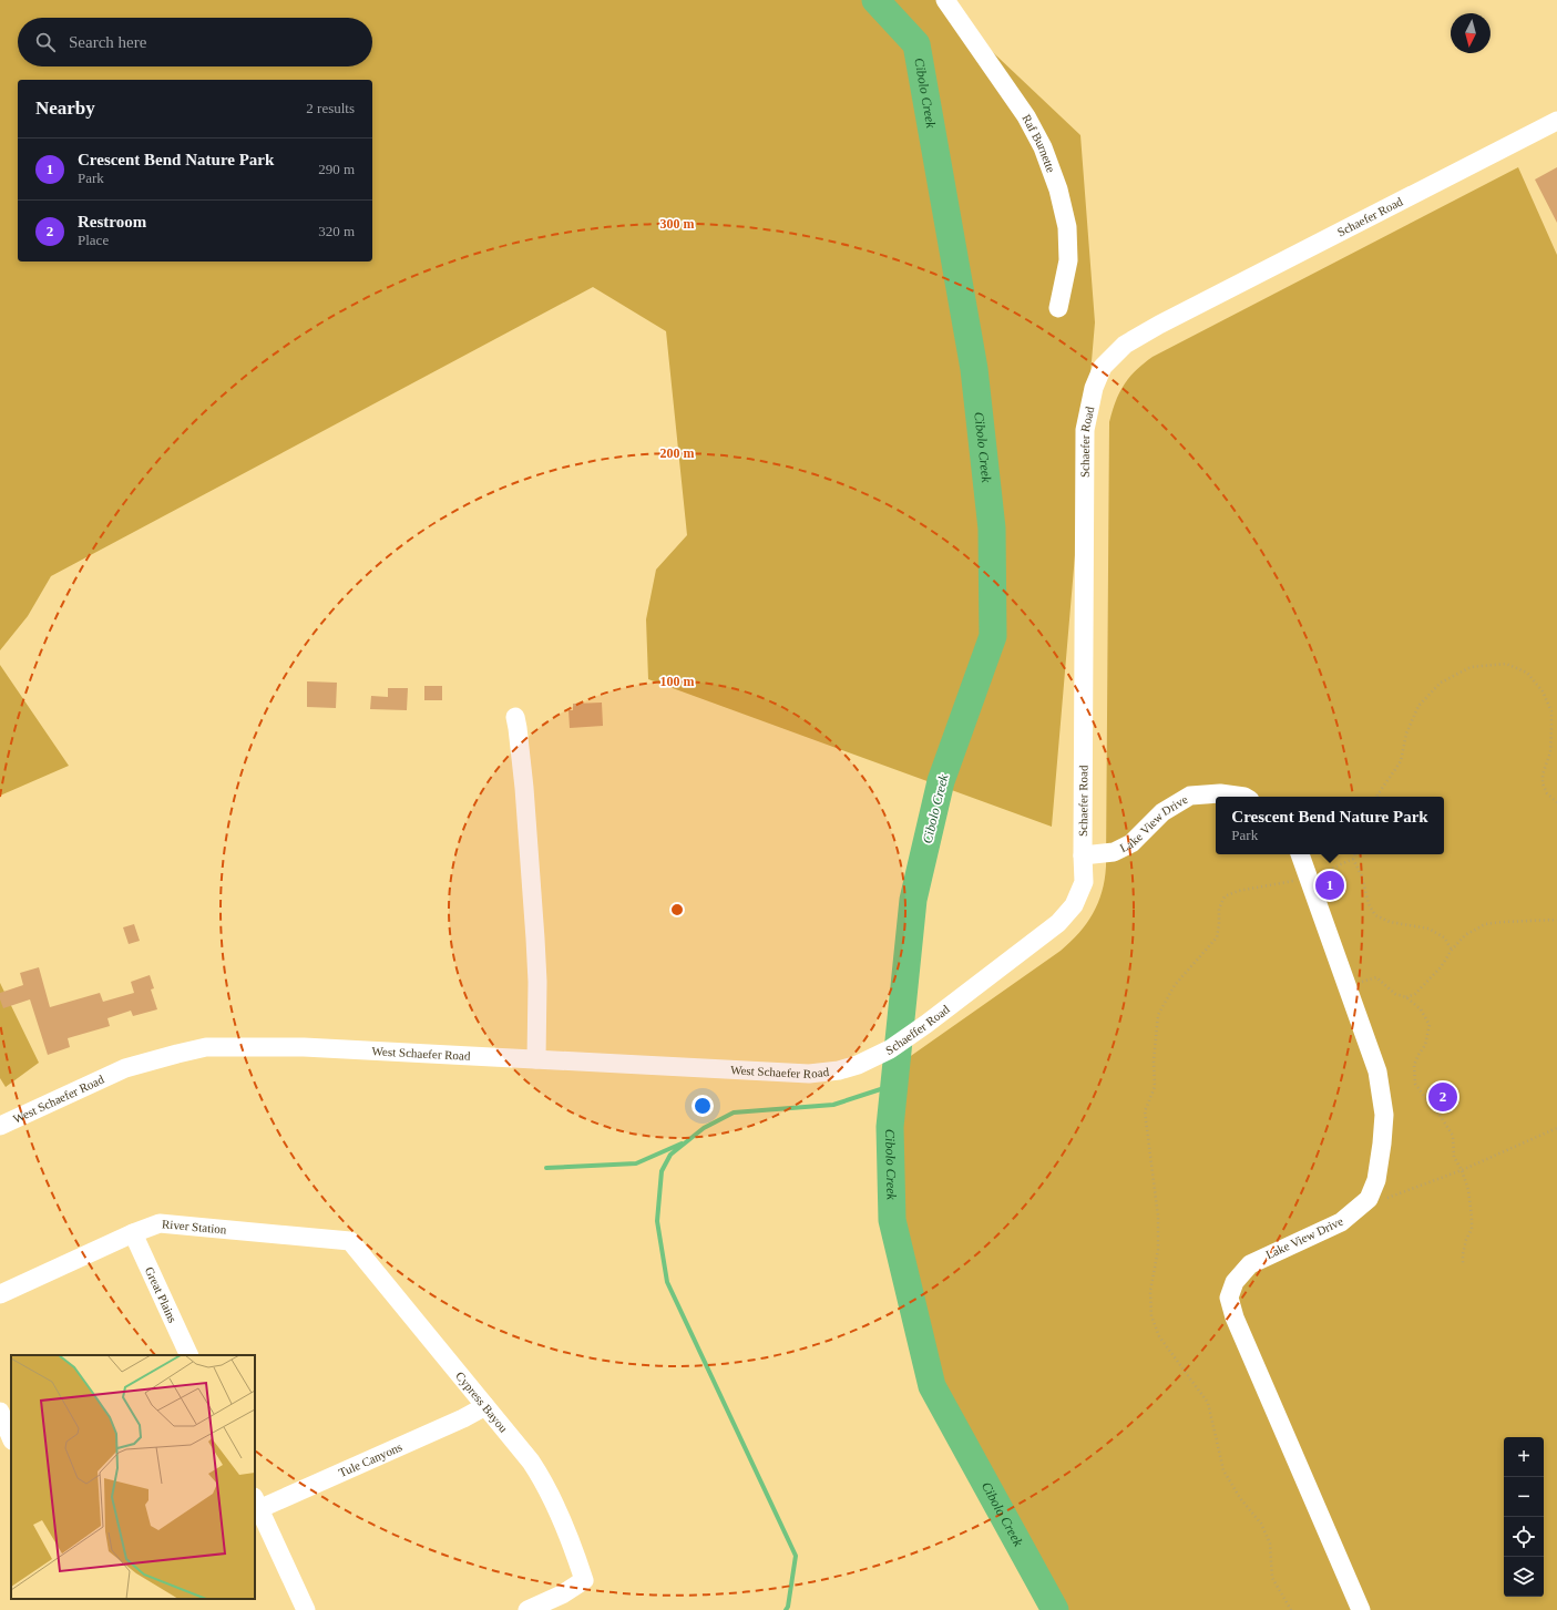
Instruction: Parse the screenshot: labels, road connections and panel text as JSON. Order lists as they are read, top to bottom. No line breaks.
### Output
{"streets":{"street":["Raf Burnette","Schaefer Road","Lake View Drive","Schaeffer Road","West Schaefer Road","River Station","Great Plains","Cypress Bayou","Tule Canyons"]},"crossings":[["Schaefer Road","Lake View Drive"],["Schaefer Road","Schaeffer Road"],["Schaeffer Road","West Schaefer Road"],["River Station","Great Plains"],["River Station","Cypress Bayou"],["Cypress Bayou","Tule Canyons"]],"water":["Cibolo Creek"],"north":"bottom","page":{"search":"Search here","heading":["Nearby","2 results"],"list":[{"mark":"1","name":"Crescent Bend Nature Park","note":"Park","value":"290 m"},{"mark":"2","name":"Restroom","note":"Place","value":"320 m"}],"popup":["Crescent Bend Nature Park","Park"],"pins":["1","2"],"map_buttons":["+","−"]},"rings":["300 m","200 m","100 m"]}
